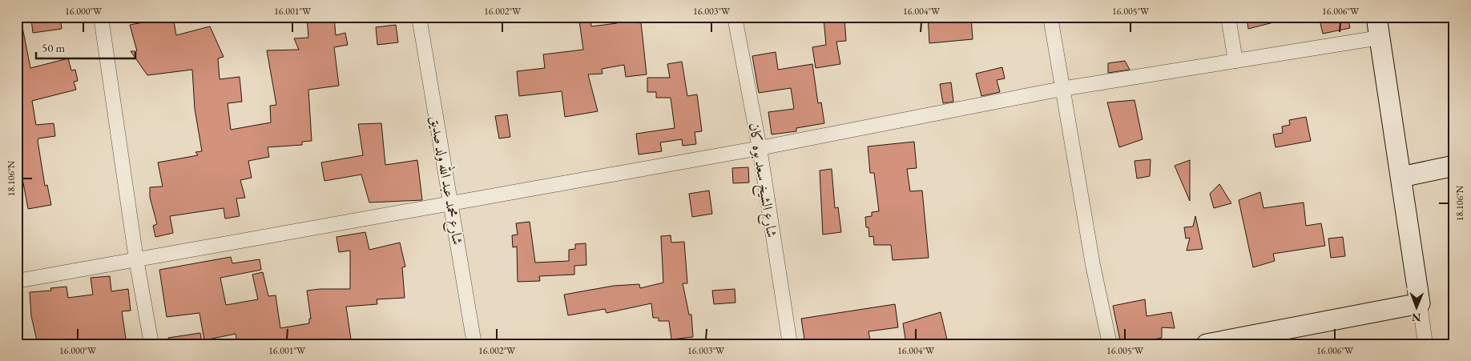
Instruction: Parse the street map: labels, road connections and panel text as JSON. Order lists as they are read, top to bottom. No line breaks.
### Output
{"streets":{"street":["شارع محمد عبد الله ولد صديق","شارع الشيخ سعد بوه كان"]},"scale_bar":"50 m","north":"bottom","coordinates":["16.000°W","16.001°W","16.002°W","16.003°W","16.004°W","16.005°W","16.006°W","18.106°N"]}
